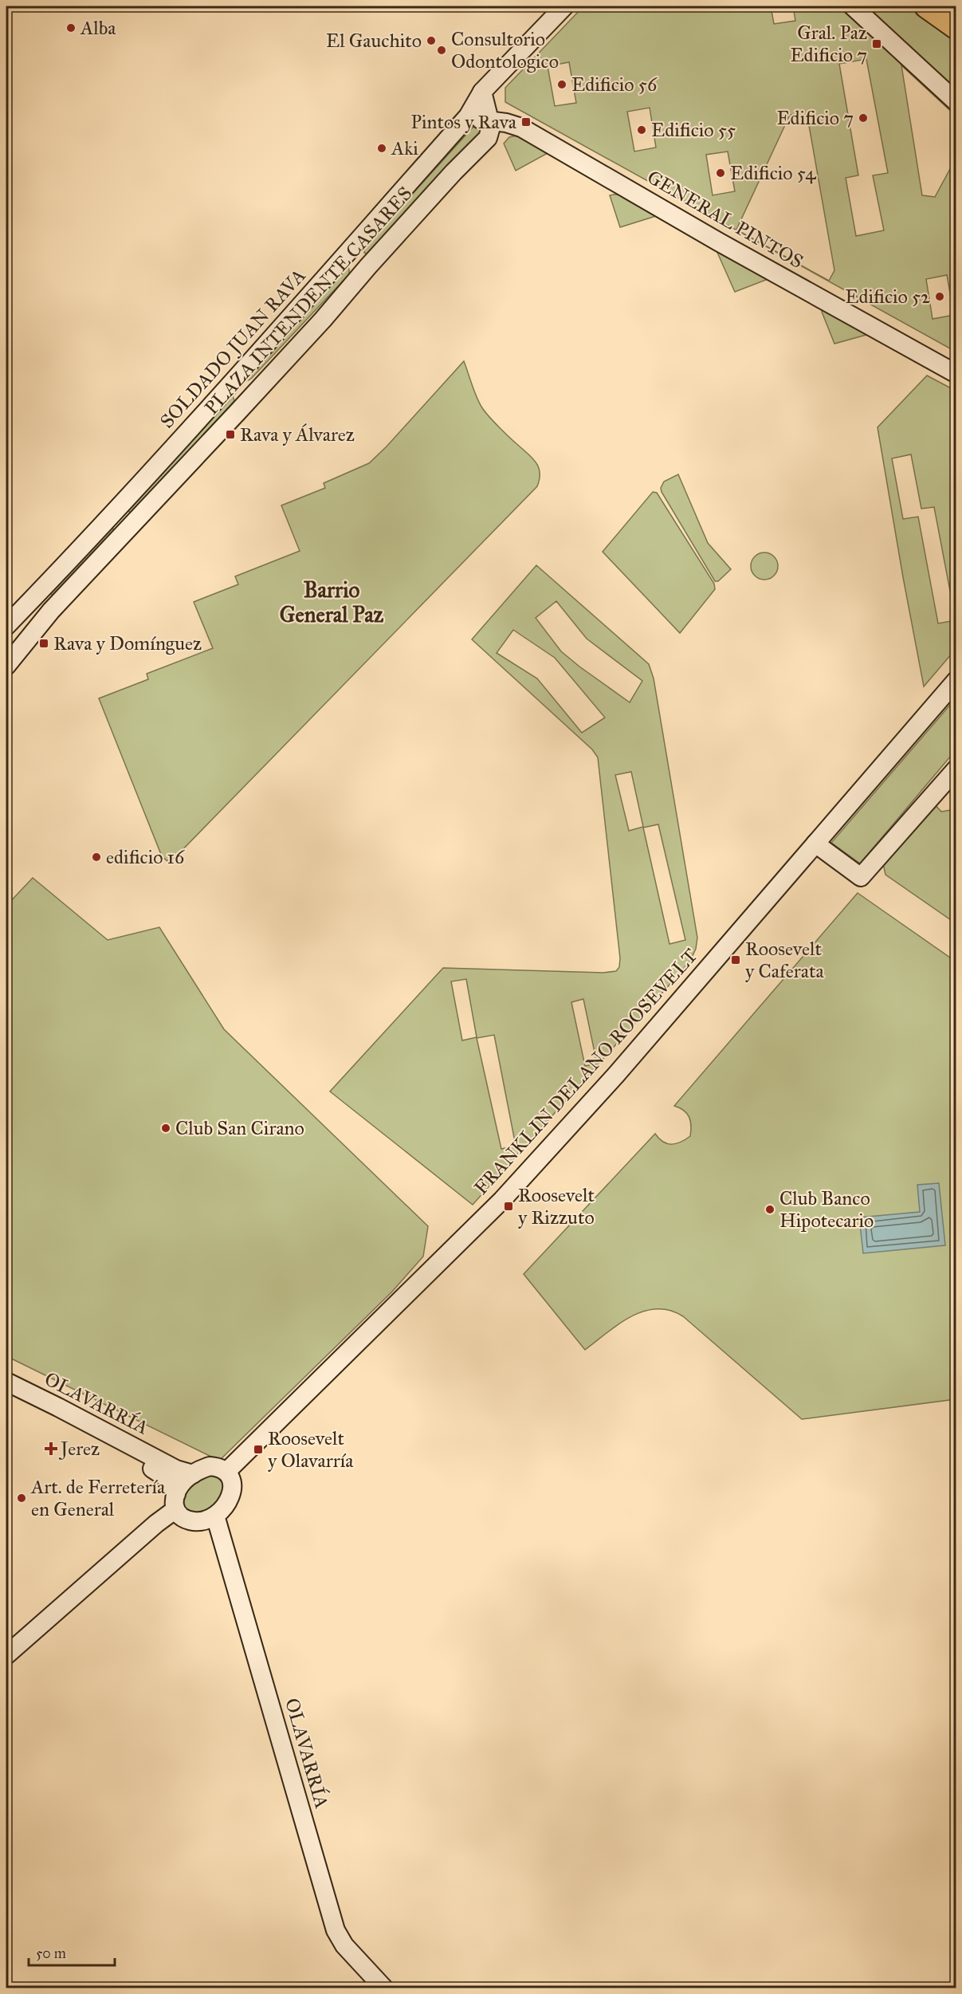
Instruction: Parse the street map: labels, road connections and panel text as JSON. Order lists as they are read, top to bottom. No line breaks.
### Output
{"streets":{"street":["GENERAL PINTOS","PLAZA INTENDENTE CASARES","SOLDADO JUAN RAVA","FRANKLIN DELANO ROOSEVELT","OLAVARRÍA"]},"crossings":[["GENERAL PINTOS","PLAZA INTENDENTE CASARES"],["GENERAL PINTOS","SOLDADO JUAN RAVA"],["FRANKLIN DELANO ROOSEVELT","OLAVARRÍA"]],"districts":["Barrio General Paz"],"places":{"other":["Alba","El Gauchito","Consultorio Odontologico","Edificio 56","Edificio 7","Edificio 55","Aki","Edificio 54","Edificio 52","edificio 16","Club San Cirano","Club Banco Hipotecario","Art. de Ferretería en General"],"transit":["Gral. Paz Edificio 7","Pintos y Rava","Rava y Álvarez","Rava y Domínguez","Roosevelt y Caferata","Roosevelt y Rizzuto","Roosevelt y Olavarría"],"health":["Jerez"]},"scale_bar":"50 m"}
